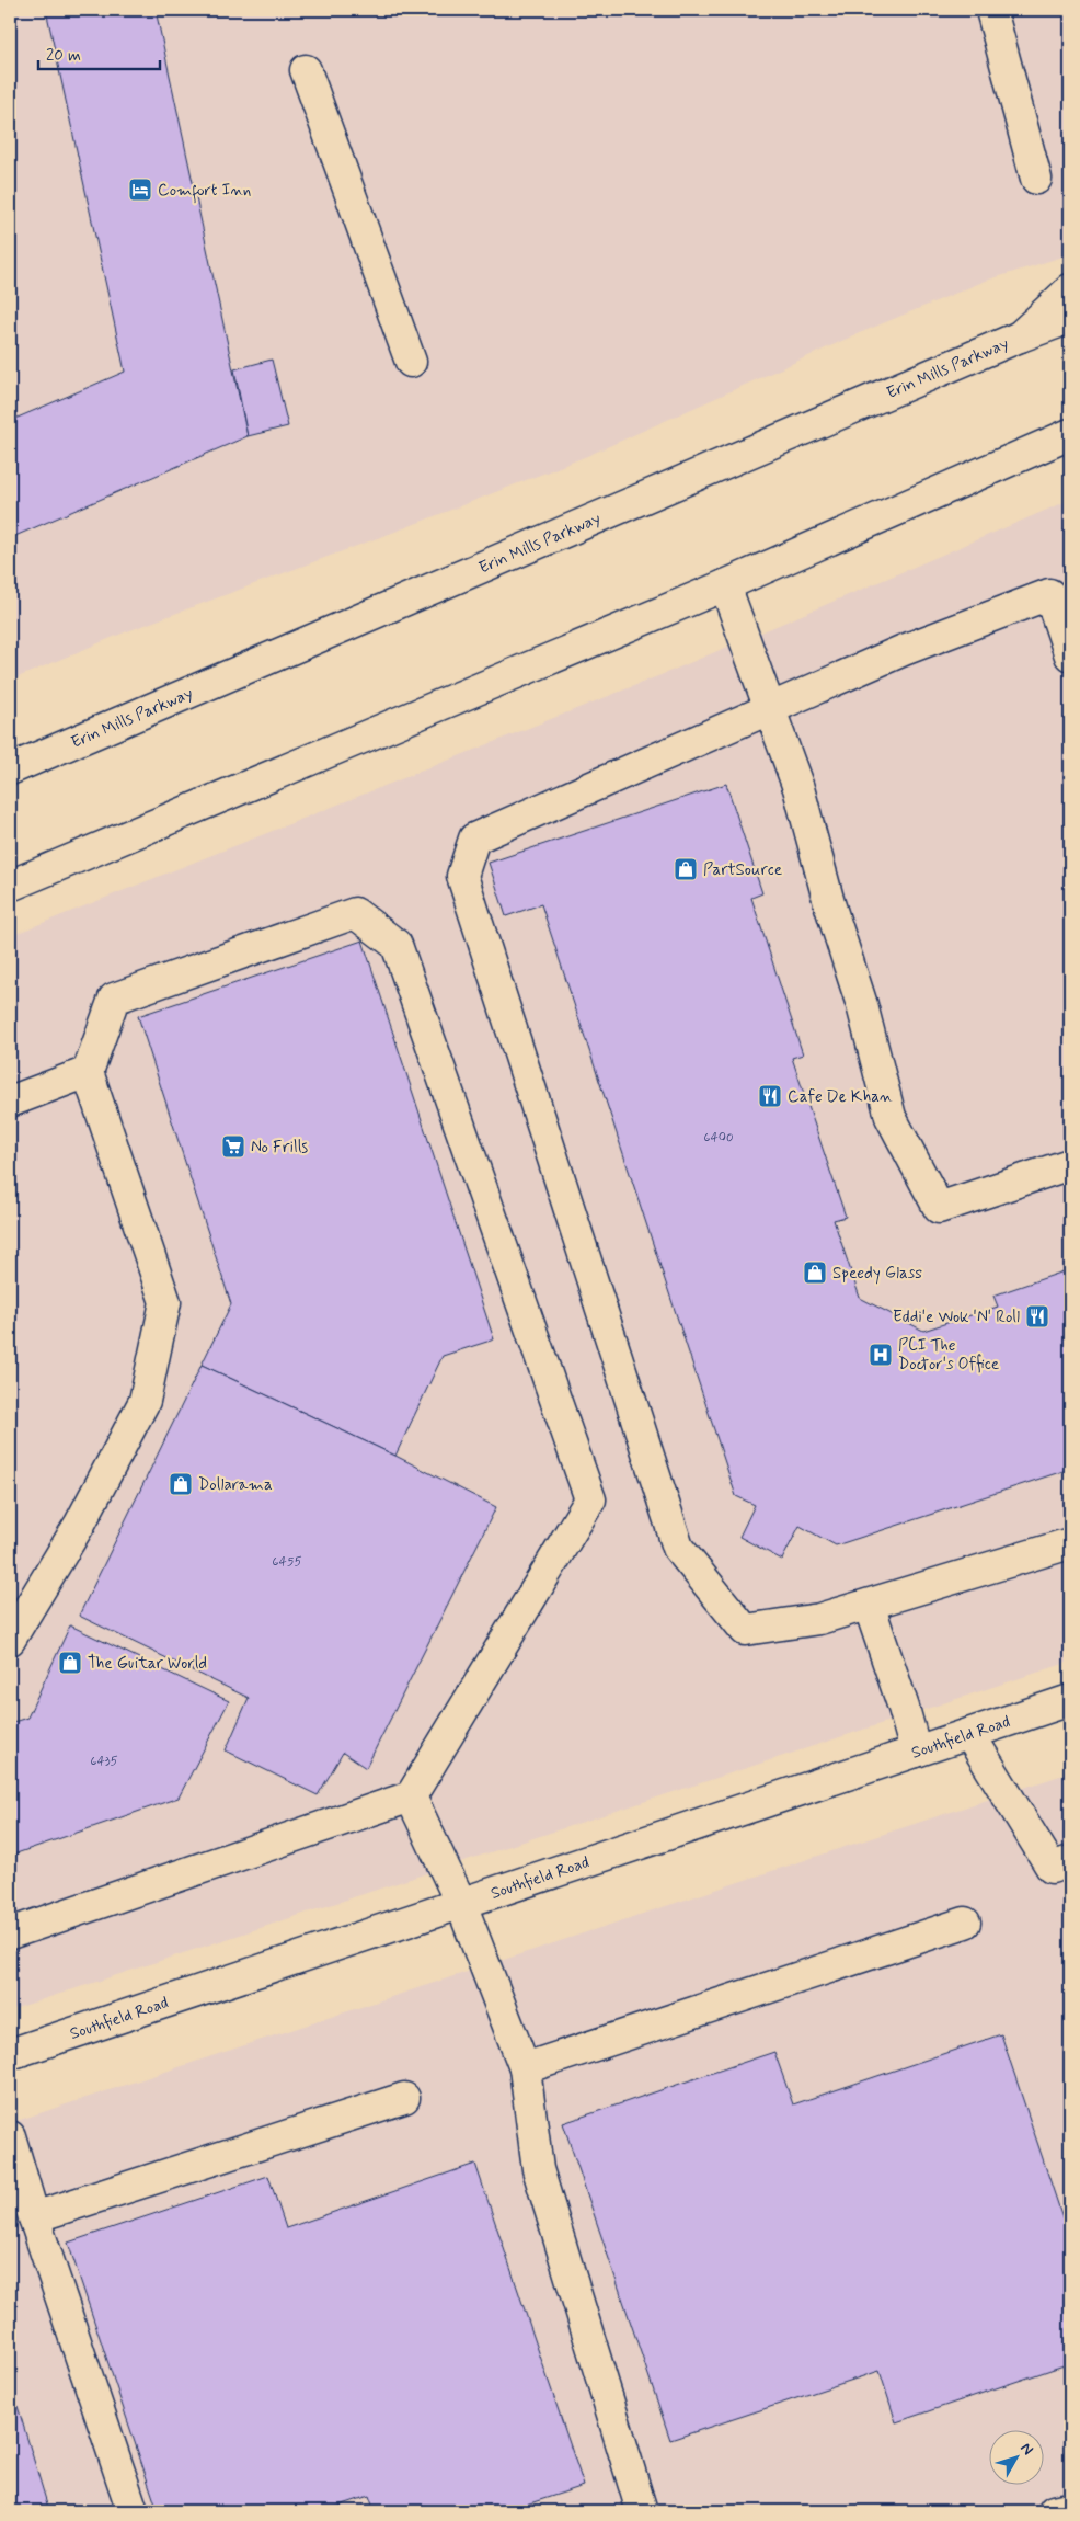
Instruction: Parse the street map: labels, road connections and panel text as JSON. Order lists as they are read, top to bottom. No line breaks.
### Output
{"streets":{"main road":["Erin Mills Parkway","Southfield Road"]},"places":{"hotel":["Comfort Inn"],"shop":["PartSource","Speedy Glass","Dollarama","The Guitar World"],"restaurant":["Cafe De Khan","Eddi'e Wok 'N' Roll"],"supermarket":["No Frills"],"hospital":["PCI The Doctor's Office"]},"house_numbers":["6400","6455","6435"],"scale_bar":"20 m","north":"top right"}
